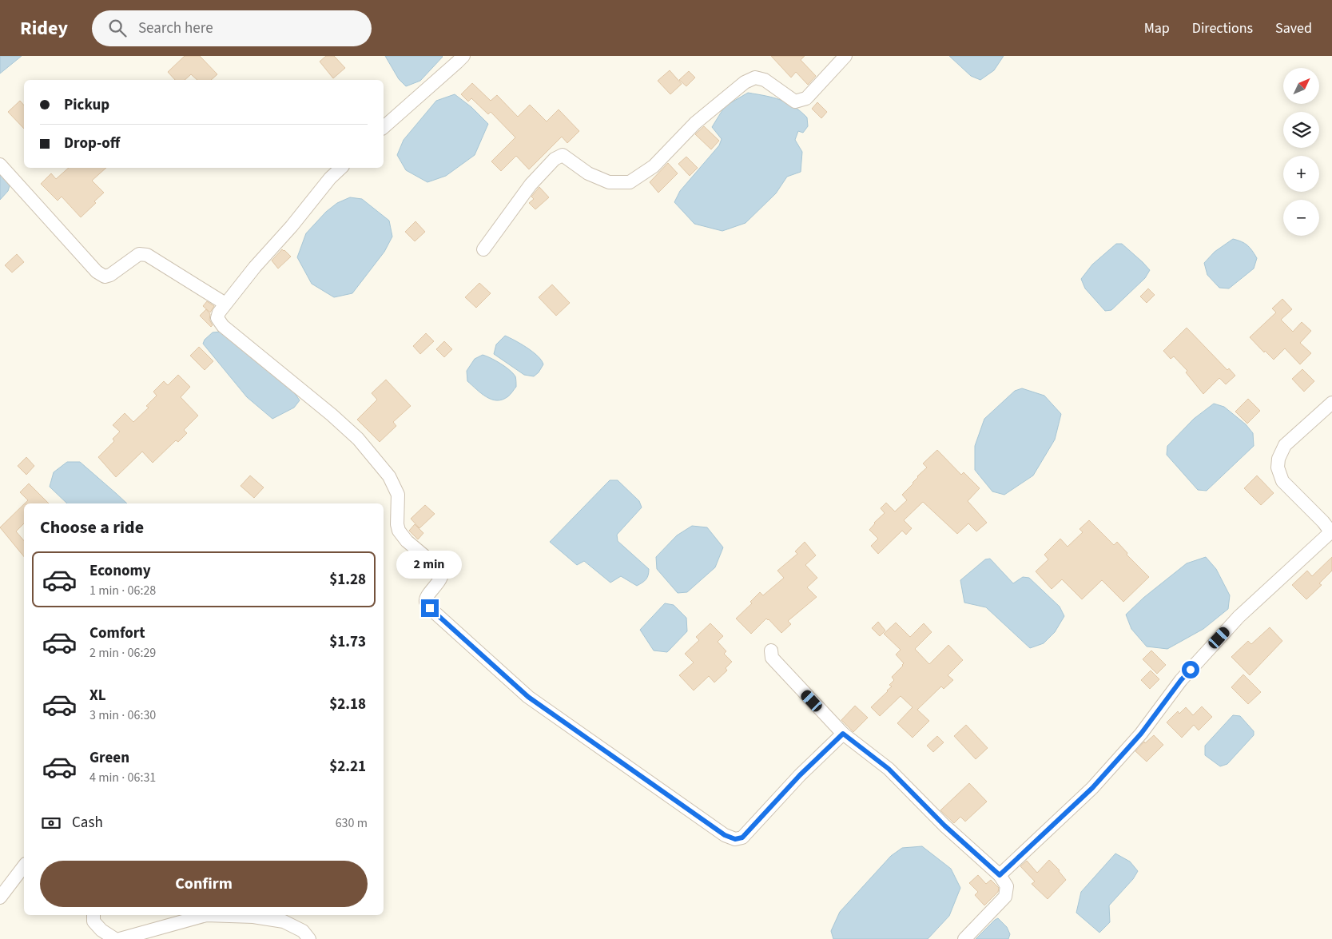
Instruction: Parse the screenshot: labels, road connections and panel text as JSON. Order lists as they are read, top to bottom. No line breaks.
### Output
{"north":"top right","page":{"header":"Ridey","search":"Search here","nav":["Map","Directions","Saved"],"map_buttons":["+","−"],"banner":["Pickup","Drop-off"],"heading":"Choose a ride","bubble":"2 min","list":[{"name":"Economy","note":"1 min · 06:28","value":"$1.28"},{"name":"Comfort","note":"2 min · 06:29","value":"$1.73"},{"name":"XL","note":"3 min · 06:30","value":"$2.18"},{"name":"Green","note":"4 min · 06:31","value":"$2.21"}],"pay":["Cash","630 m"],"buttons":"Confirm"}}
